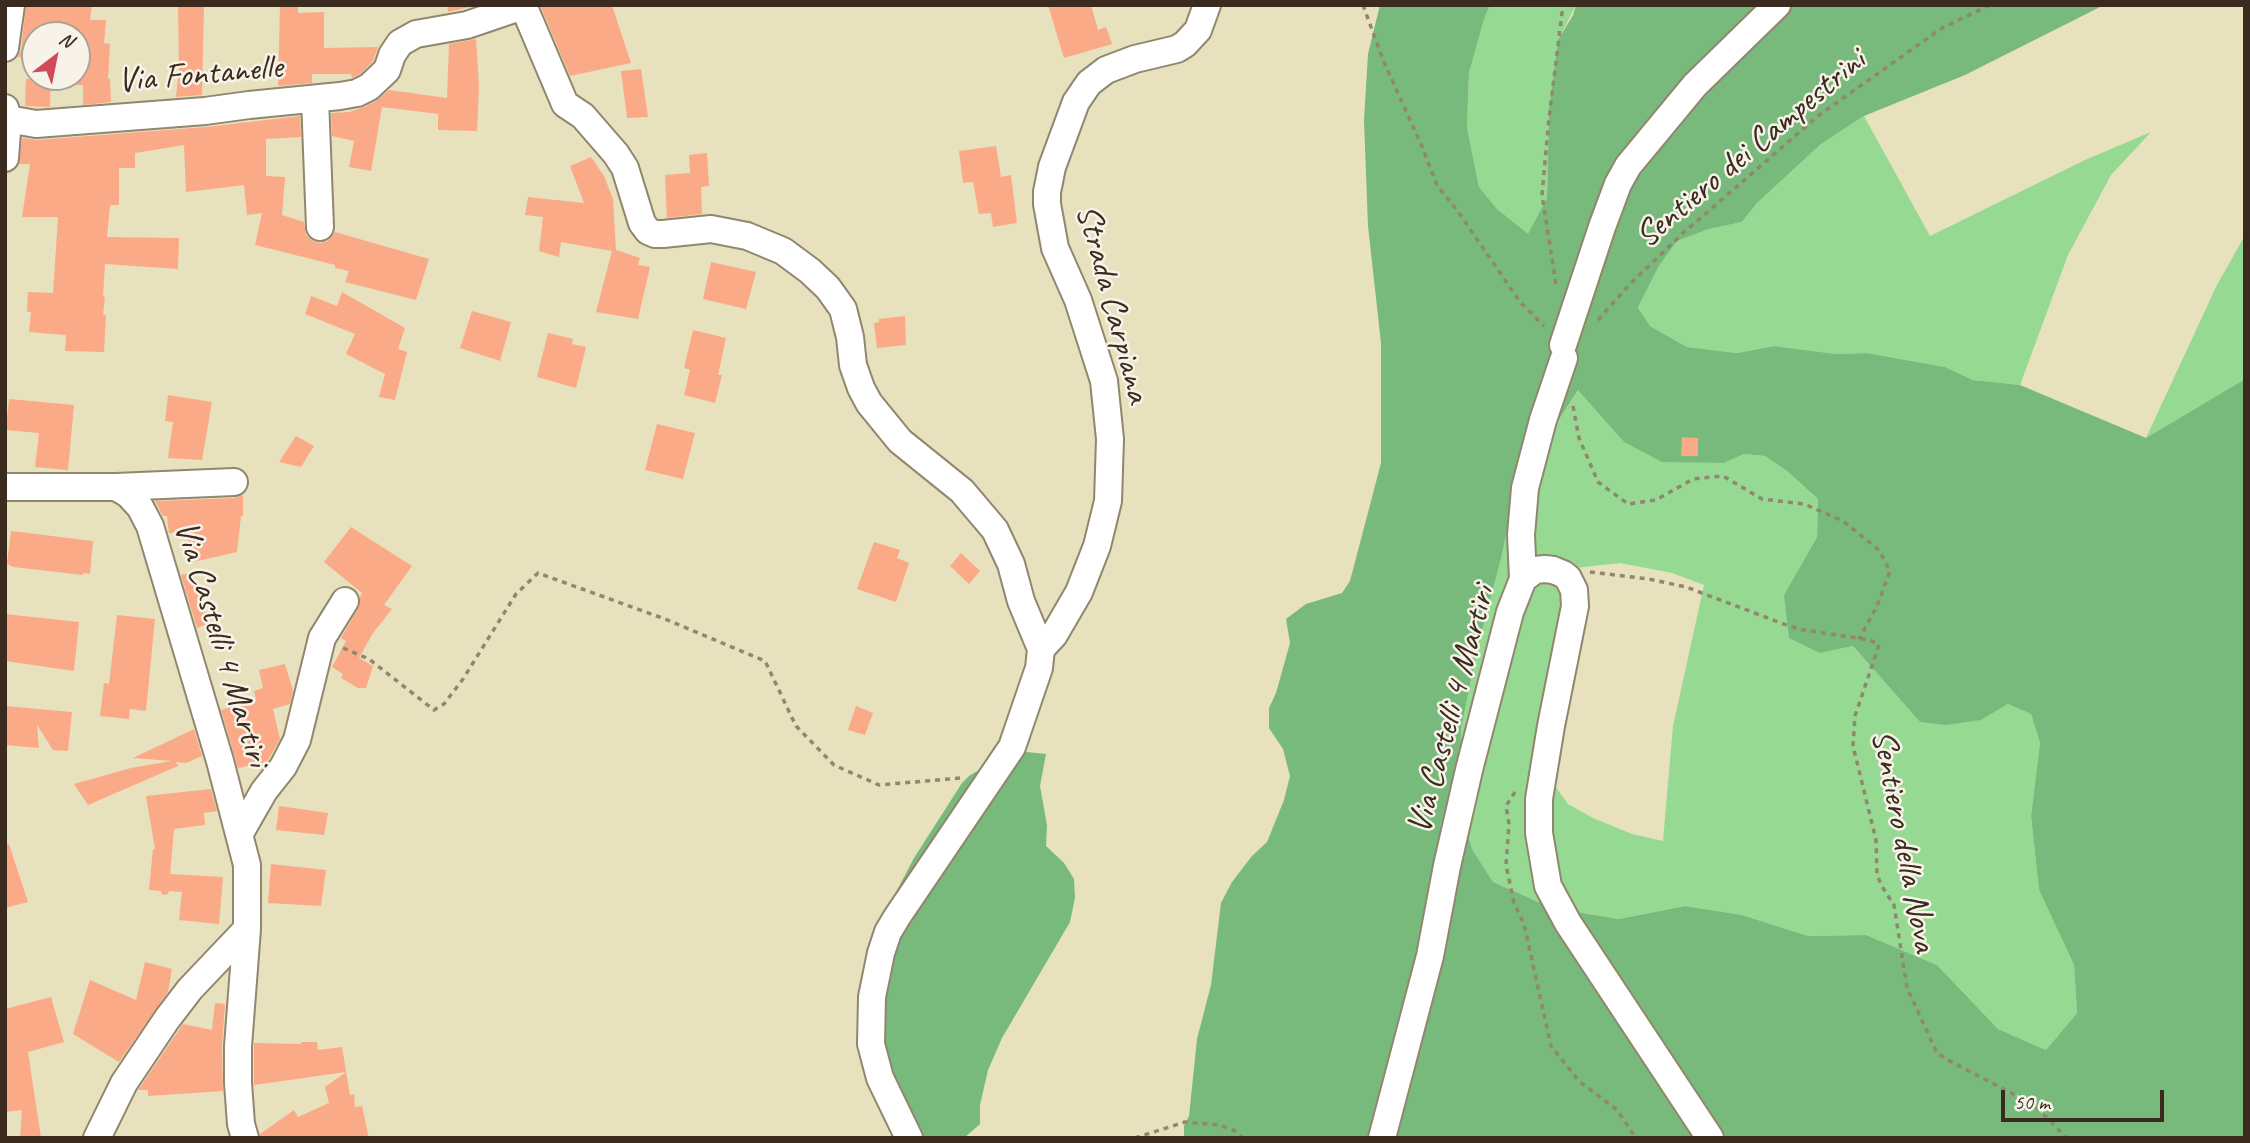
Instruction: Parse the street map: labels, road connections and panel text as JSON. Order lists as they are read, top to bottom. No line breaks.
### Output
{"streets":{"street":["Via Fontanelle","Strada Carpiana","Via Castelli 4 Martiri"],"path":["Sentiero dei Campestrini","Sentiero della Nova"]},"crossings":[["Via Fontanelle","Strada Carpiana"]],"scale_bar":"50 m","north":"top right"}
